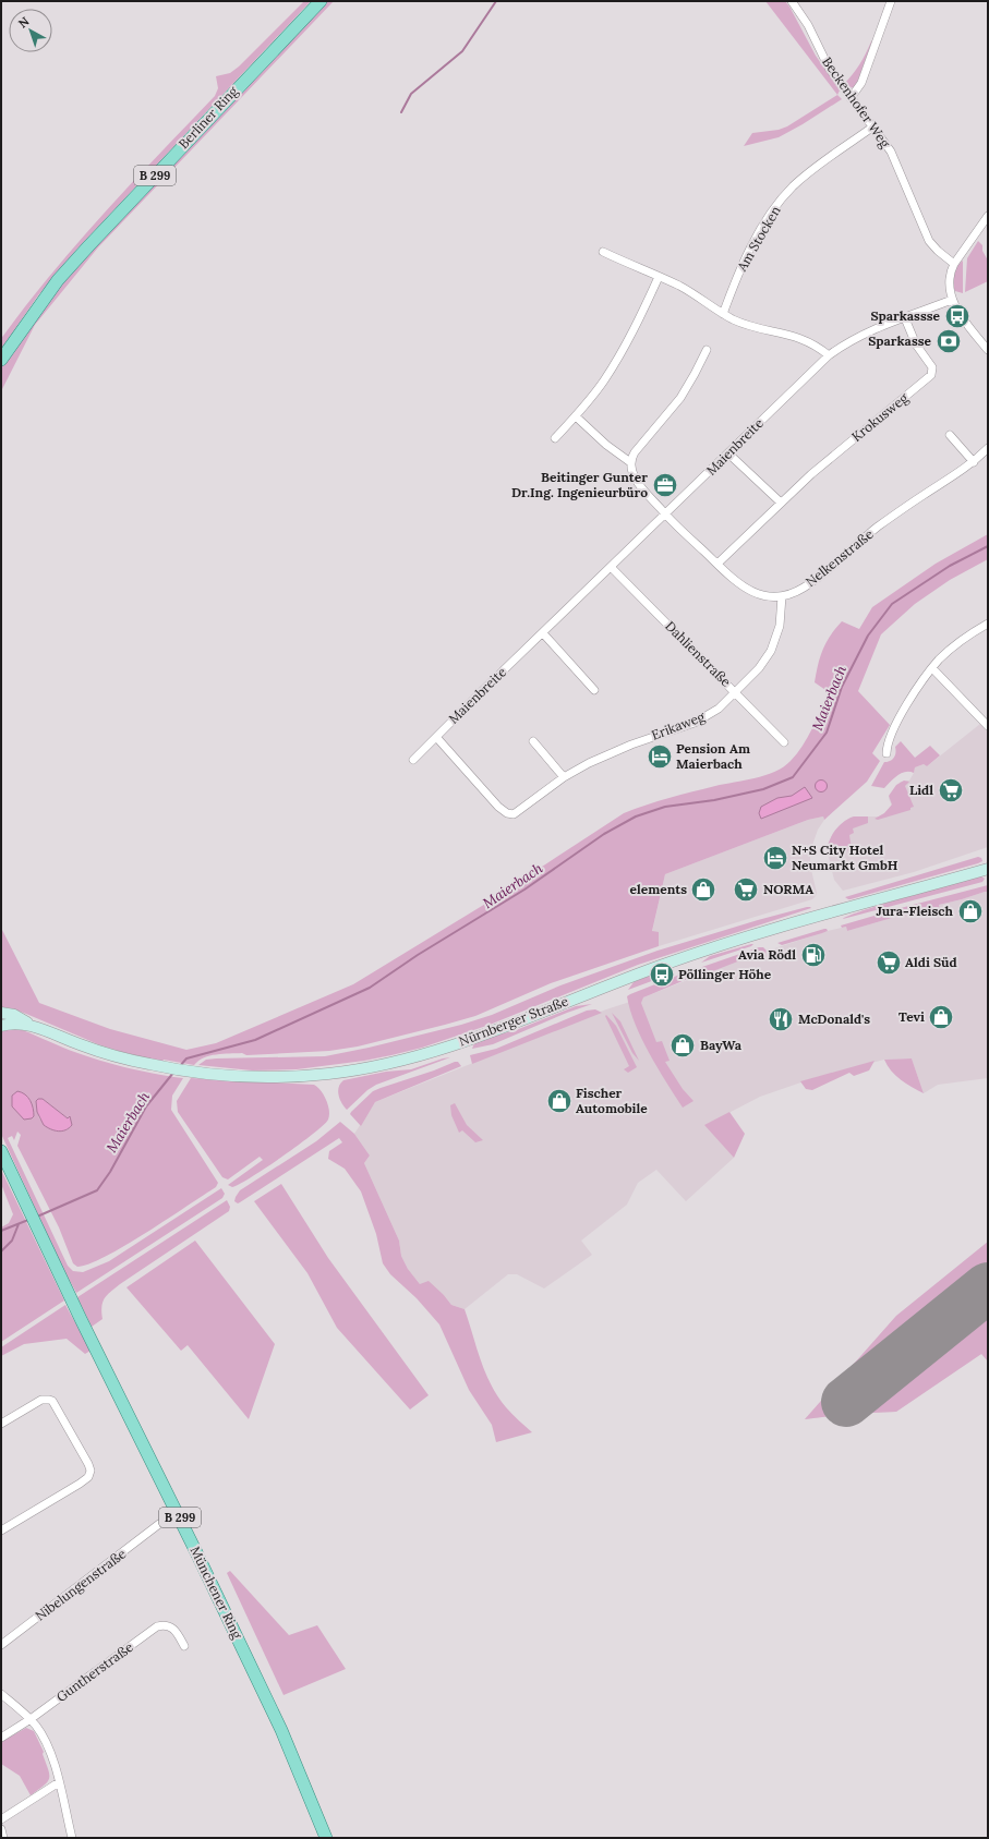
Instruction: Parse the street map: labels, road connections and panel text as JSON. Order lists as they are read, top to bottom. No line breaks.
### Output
{"streets":{"main road":["Berliner Ring","B 299","Nürnberger Straße","Münchener Ring"],"street":["Beckenhofer Weg","Am Stocken","Krokusweg","Maienbreite","Nelkenstraße","Dahlienstraße","Erikaweg","Nibelungenstraße","Guntherstraße"]},"crossings":[["Beckenhofer Weg","Am Stocken"],["Krokusweg","Maienbreite"],["Krokusweg","Nelkenstraße"],["Maienbreite","Nelkenstraße"],["Maienbreite","Dahlienstraße"],["Maienbreite","Erikaweg"],["Nelkenstraße","Erikaweg"],["Dahlienstraße","Erikaweg"]],"water":["Maierbach"],"places":{"bus stop":["Sparkassse","Pöllinger Höhe"],"bank":["Sparkasse"],"office":["Beitinger Gunter Dr.Ing. Ingenieurbüro"],"hotel":["Pension Am Maierbach","N+S City Hotel Neumarkt GmbH"],"supermarket":["Lidl","NORMA","Aldi Süd"],"shop":["elements","Jura-Fleisch","Tevi","BayWa","Fischer Automobile"],"fuel station":["Avia Rödl"],"restaurant":["McDonald's"]},"north":"top left"}
